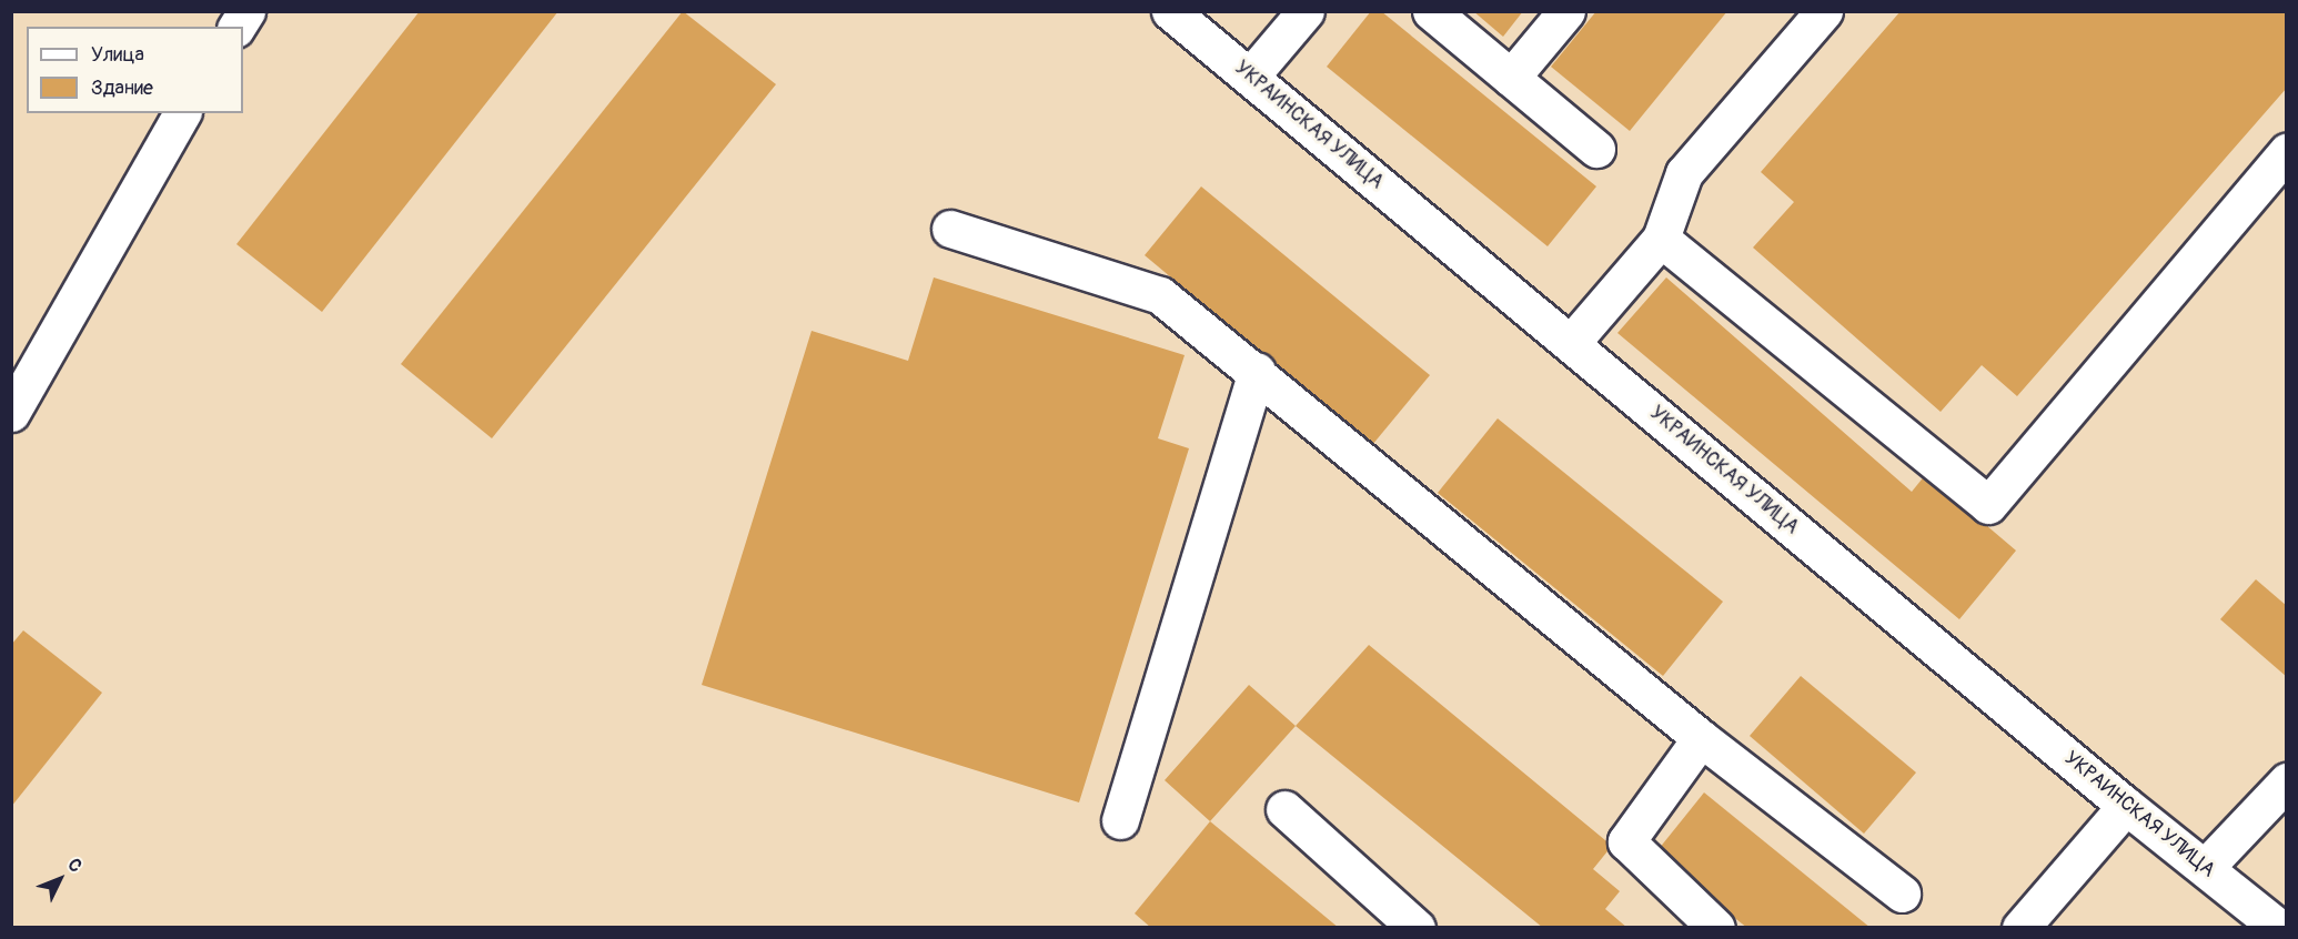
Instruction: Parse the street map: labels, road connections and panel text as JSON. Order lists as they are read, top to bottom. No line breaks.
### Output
{"streets":{"main road":["УКРАИНСКАЯ УЛИЦА"]},"legend":["Улица","Здание"],"north":"top right"}
